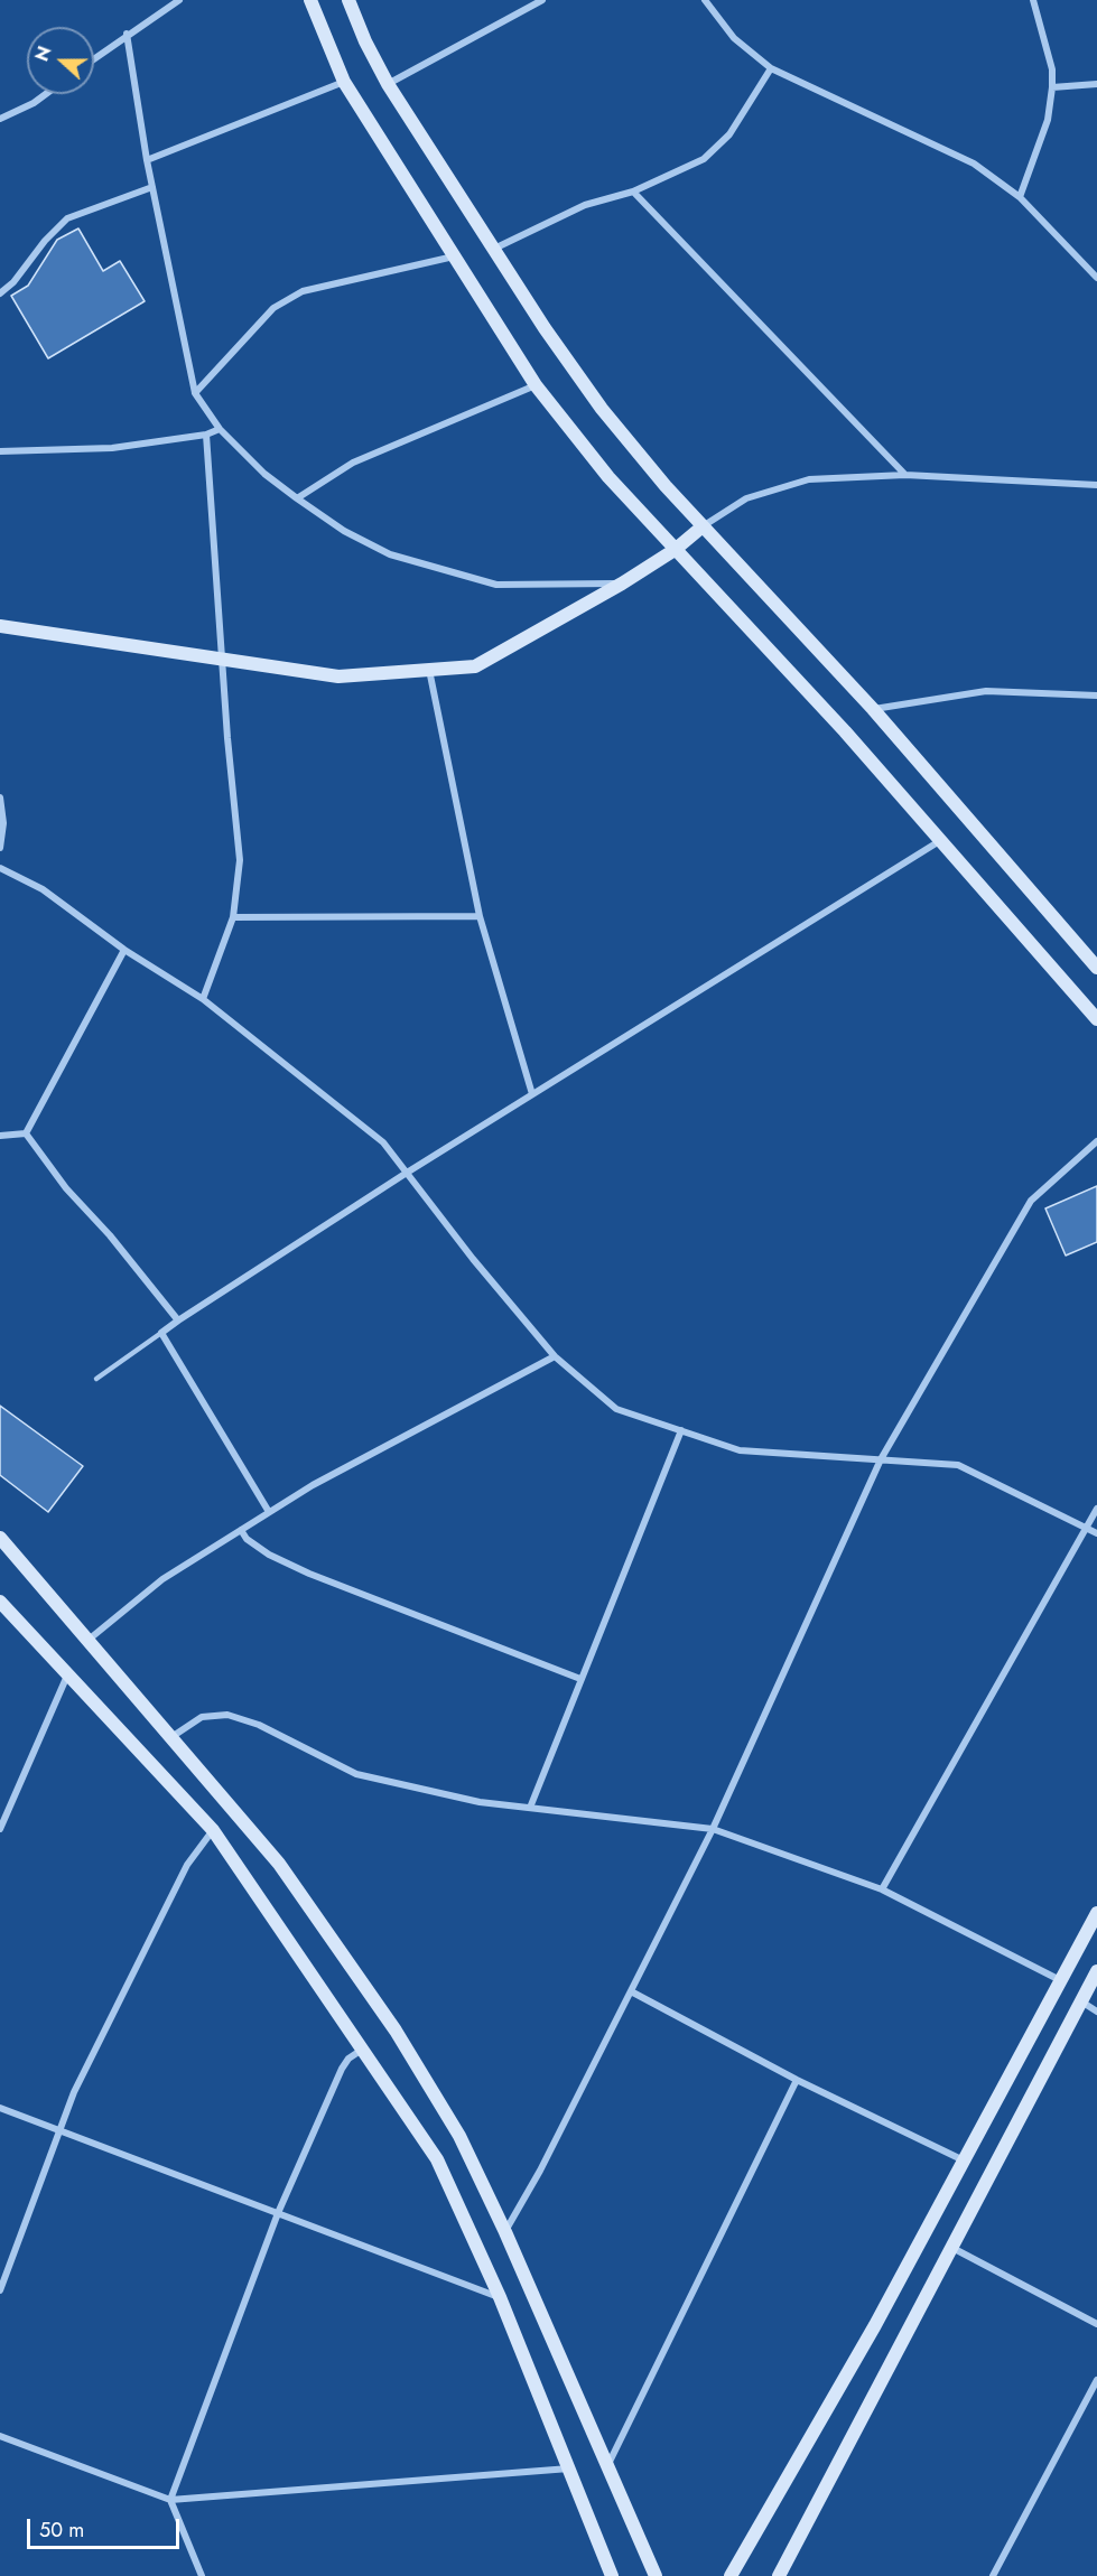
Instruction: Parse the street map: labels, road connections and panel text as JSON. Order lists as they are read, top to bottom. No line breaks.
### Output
{"scale_bar":"50 m","north":"left"}
